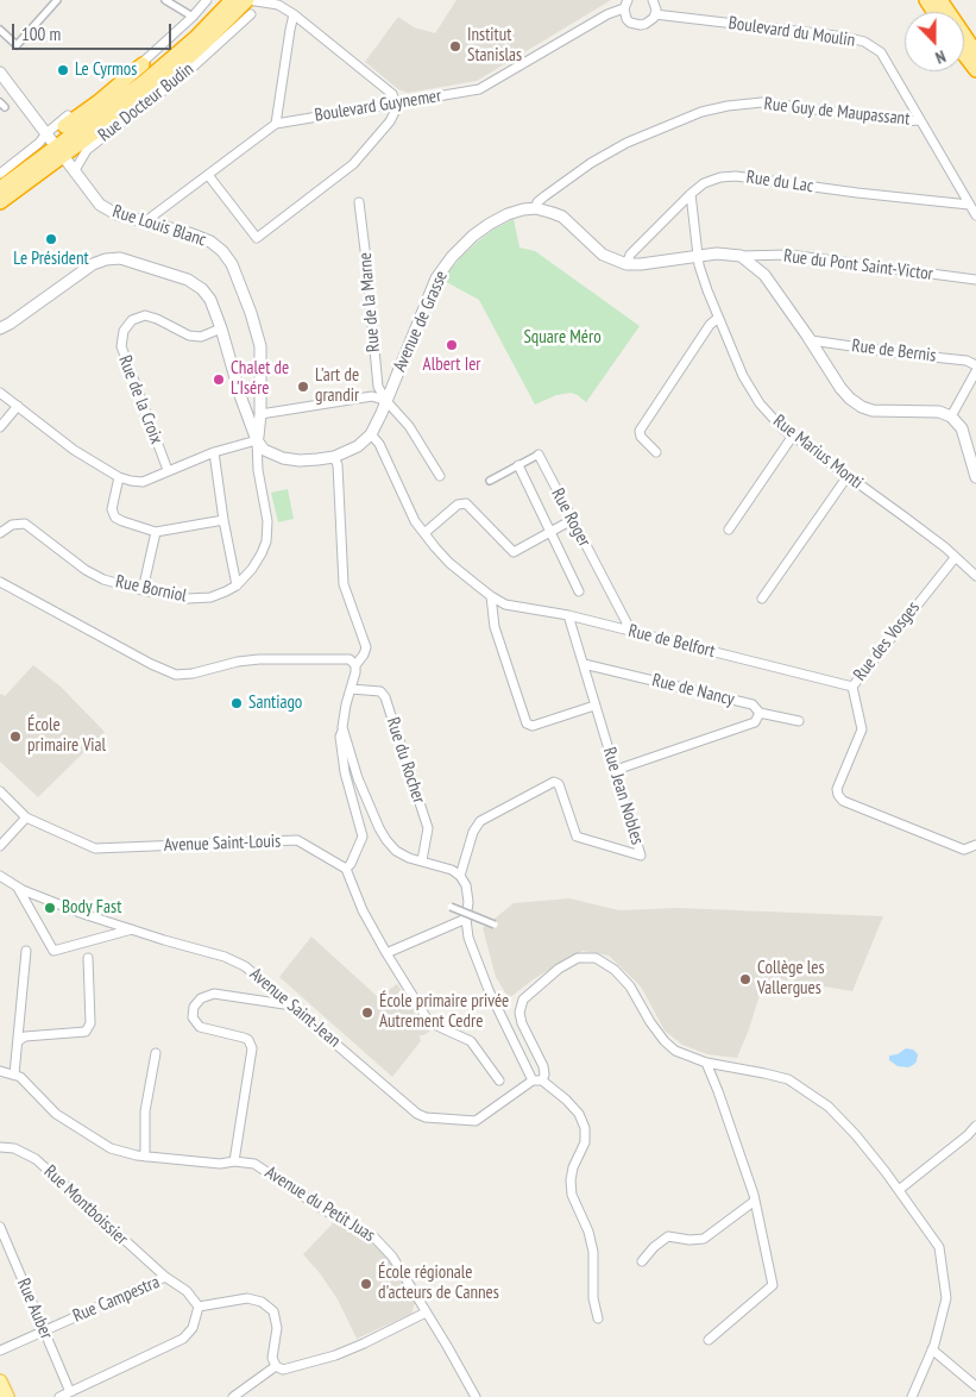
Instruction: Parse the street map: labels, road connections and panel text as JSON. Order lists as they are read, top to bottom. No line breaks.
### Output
{"streets":{"street":["Boulevard du Moulin","Rue Docteur Budin","Boulevard Guynemer","Rue Guy de Maupassant","Rue du Lac","Rue Louis Blanc","Rue du Pont Saint-Victor","Rue de la Marne","Avenue de Grasse","Rue de Bernis","Rue de la Croix","Rue Marius Monti","Rue Roger","Rue Borniol","Rue de Belfort","Rue des Vosges","Rue de Nancy","Rue du Rocher","Rue Jean Nobles","Avenue Saint-Louis","Avenue Saint-Jean","Avenue du Petit Juas","Rue Montboissier","Rue Campestra","Rue Auber"]},"crossings":[["Boulevard du Moulin","Rue Guy de Maupassant"],["Boulevard du Moulin","Rue du Lac"],["Rue Docteur Budin","Rue Louis Blanc"],["Boulevard Guynemer","Rue Louis Blanc"],["Rue Guy de Maupassant","Avenue de Grasse"],["Rue du Lac","Rue Marius Monti"],["Rue Louis Blanc","Rue Borniol"],["Rue de la Marne","Avenue de Grasse"],["Rue Marius Monti","Rue des Vosges"],["Rue Roger","Rue de Belfort"],["Rue de Belfort","Rue des Vosges"],["Rue de Belfort","Rue Jean Nobles"],["Rue de Nancy","Rue Jean Nobles"],["Rue Montboissier","Rue Campestra"],["Rue Campestra","Rue Auber"]],"parks":["Square Méro"],"places":["Institut Stanislas","Le Cyrmos","Le Président","Albert Ier","Chalet de L'Isére","L'art de grandir","Santiago","École primaire Vial","Body Fast","Collège les Vallergues","École primaire privée Autrement Cedre","École régionale d'acteurs de Cannes"],"scale_bar":"100 m","north":"bottom"}
